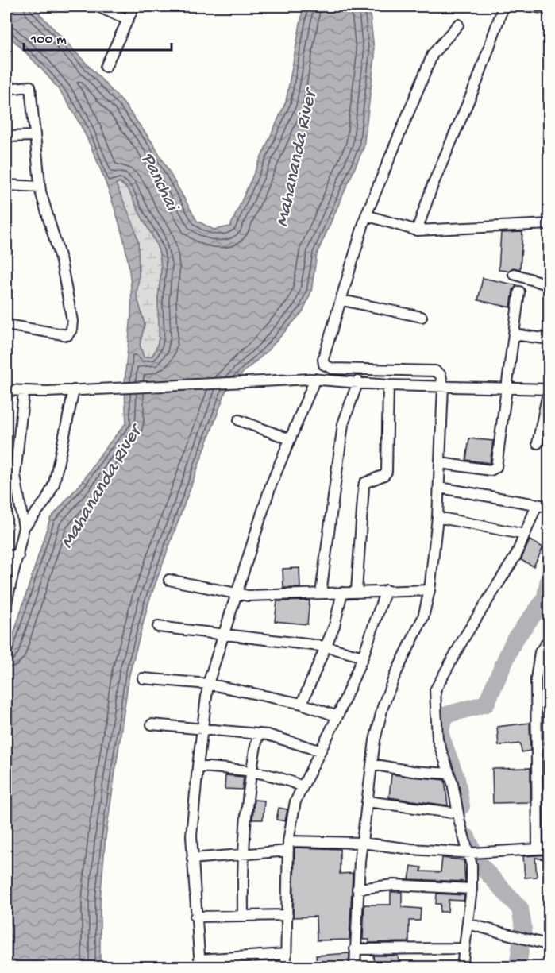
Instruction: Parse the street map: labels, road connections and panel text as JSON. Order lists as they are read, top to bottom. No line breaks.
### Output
{"water":["Mahananda River","Panchai"],"scale_bar":"100 m"}
